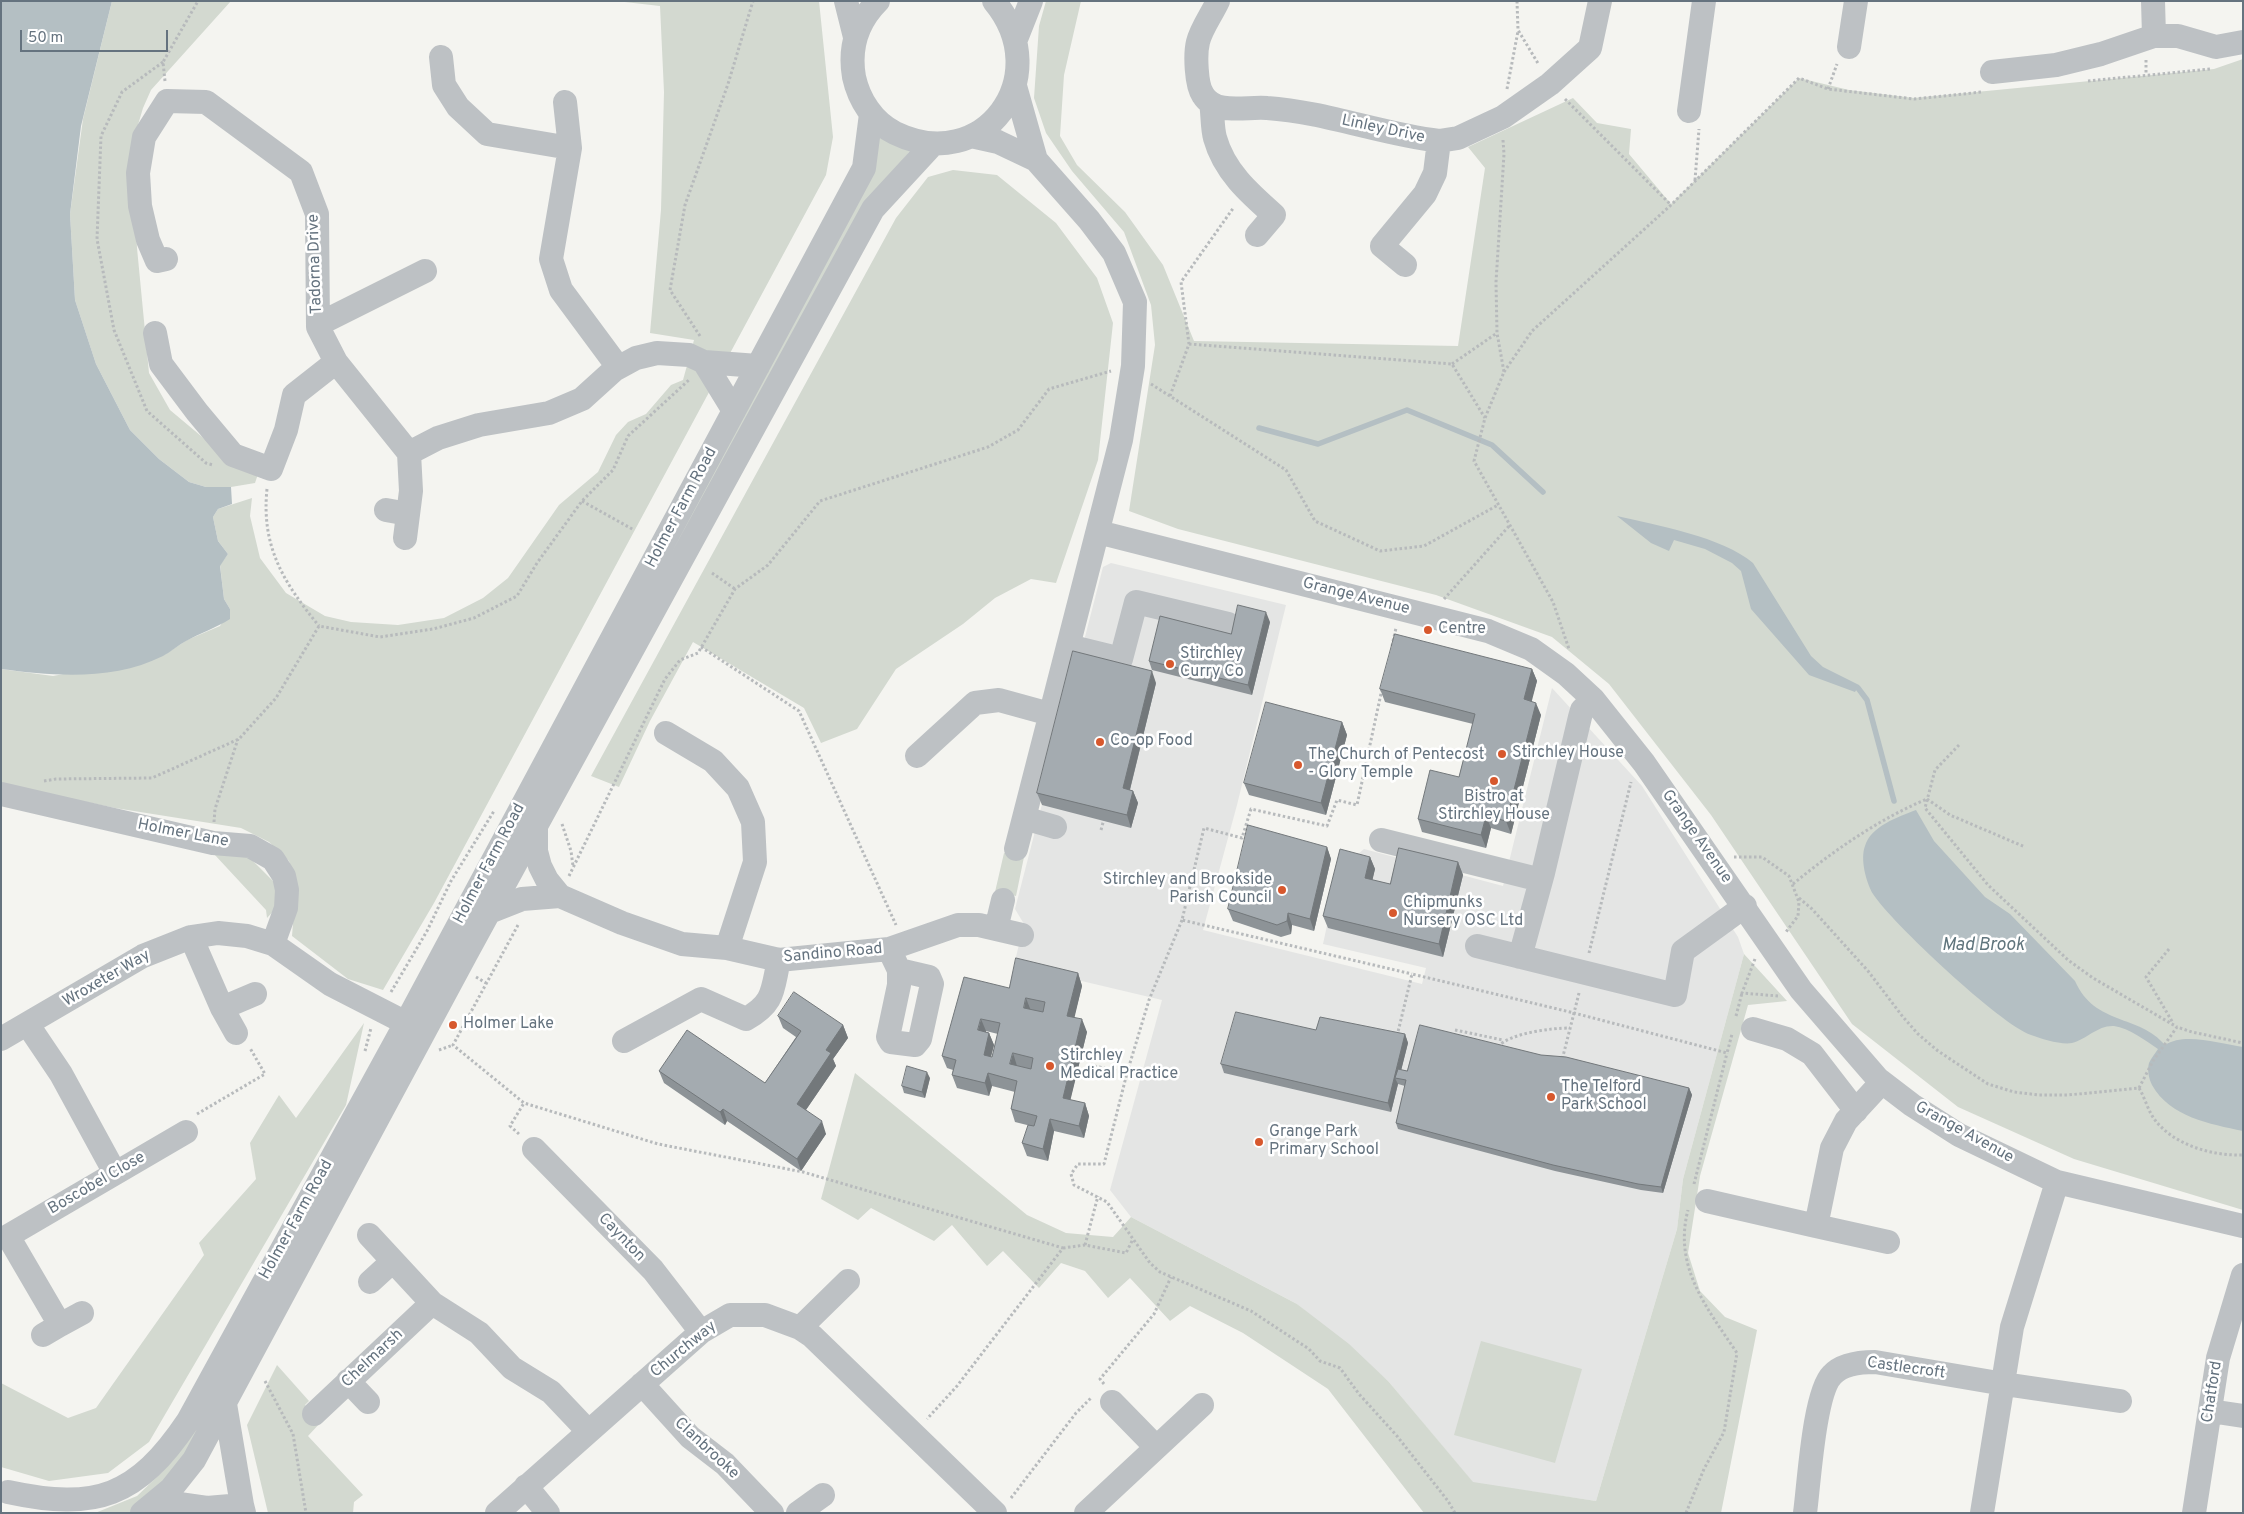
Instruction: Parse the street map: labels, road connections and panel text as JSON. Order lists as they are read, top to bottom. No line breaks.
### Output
{"streets":{"street":["Linley Drive","Tadorna Drive","Holmer Farm Road","Grange Avenue","Holmer Lane","Sandino Road","Wroxeter Way","Boscobel Close","Caynton","Churchway","Chelmarsh","Castlecroft","Chatford","Clanbrooke"]},"crossings":[["Holmer Farm Road","Sandino Road"],["Holmer Farm Road","Wroxeter Way"],["Holmer Lane","Wroxeter Way"],["Caynton","Churchway"],["Churchway","Clanbrooke"]],"water":["Mad Brook"],"places":["Centre","Stirchley Curry Co","Co-op Food","Stirchley House","The Church of Pentecost - Glory Temple","Bistro at Stirchley House","Stirchley and Brookside Parish Council","Chipmunks Nursery OSC Ltd","Holmer Lake","Stirchley Medical Practice","The Telford Park School","Grange Park Primary School"],"scale_bar":"50 m"}
